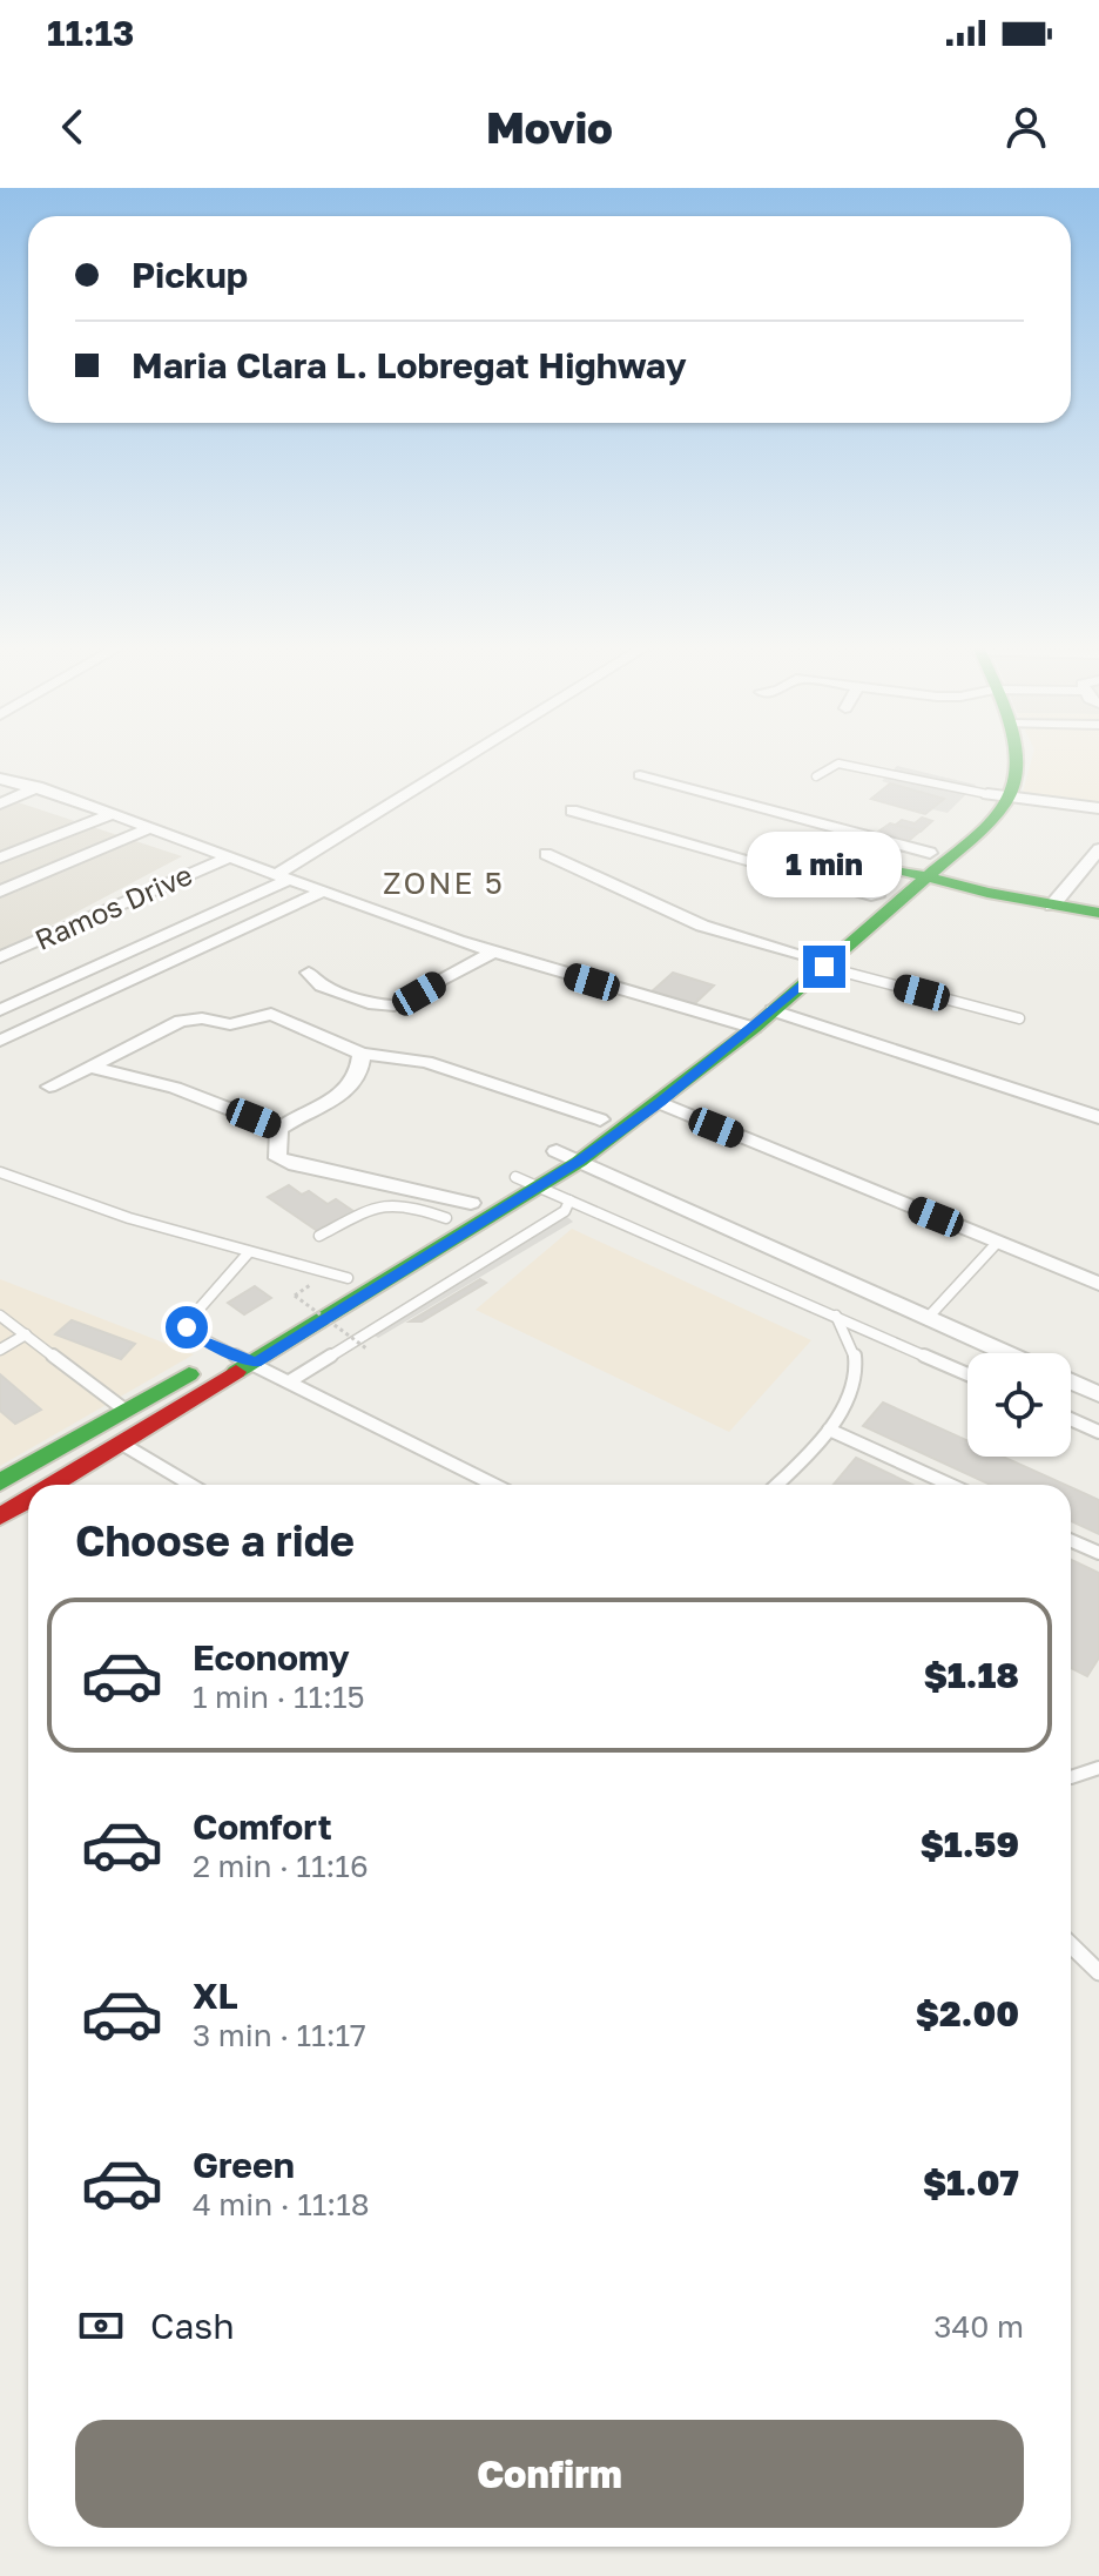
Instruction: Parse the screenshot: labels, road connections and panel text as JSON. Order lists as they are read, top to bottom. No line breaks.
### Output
{"streets":{"street":["Ramos Drive"]},"districts":["ZONE 5"],"page":{"status":"11:13","header":"Movio","banner":["Pickup","Maria Clara L. Lobregat Highway"],"bubble":"1 min","heading":"Choose a ride","list":[{"name":"Economy","note":"1 min · 11:15","value":"$1.18"},{"name":"Comfort","note":"2 min · 11:16","value":"$1.59"},{"name":"XL","note":"3 min · 11:17","value":"$2.00"},{"name":"Green","note":"4 min · 11:18","value":"$1.07"}],"pay":["Cash","340 m"],"buttons":"Confirm"}}
